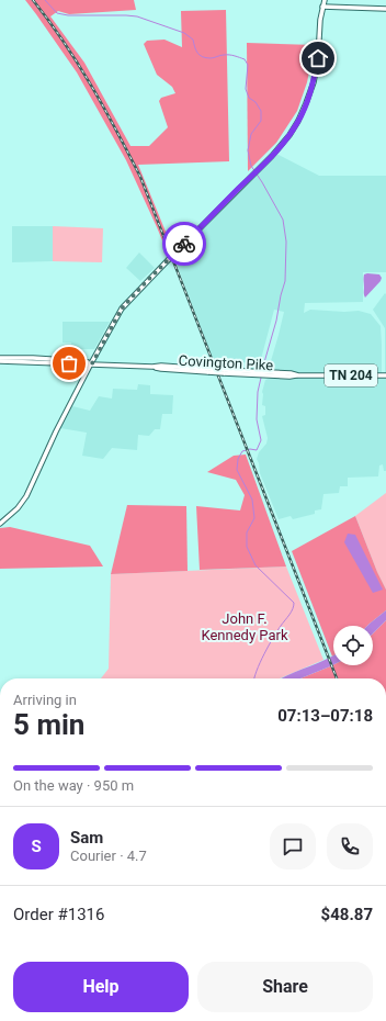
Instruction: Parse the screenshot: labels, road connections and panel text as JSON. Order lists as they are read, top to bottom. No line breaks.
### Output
{"streets":{"main road":["Covington Pike","TN 204"]},"parks":["John F. Kennedy Park"],"page":{"heading":["5 min","Arriving in","07:13–07:18"],"panel":["Sam","Courier · 4.7","Order #1316","$48.87"],"bar":"On the way · 950 m","round":"S","buttons":["Help","Share"]}}
